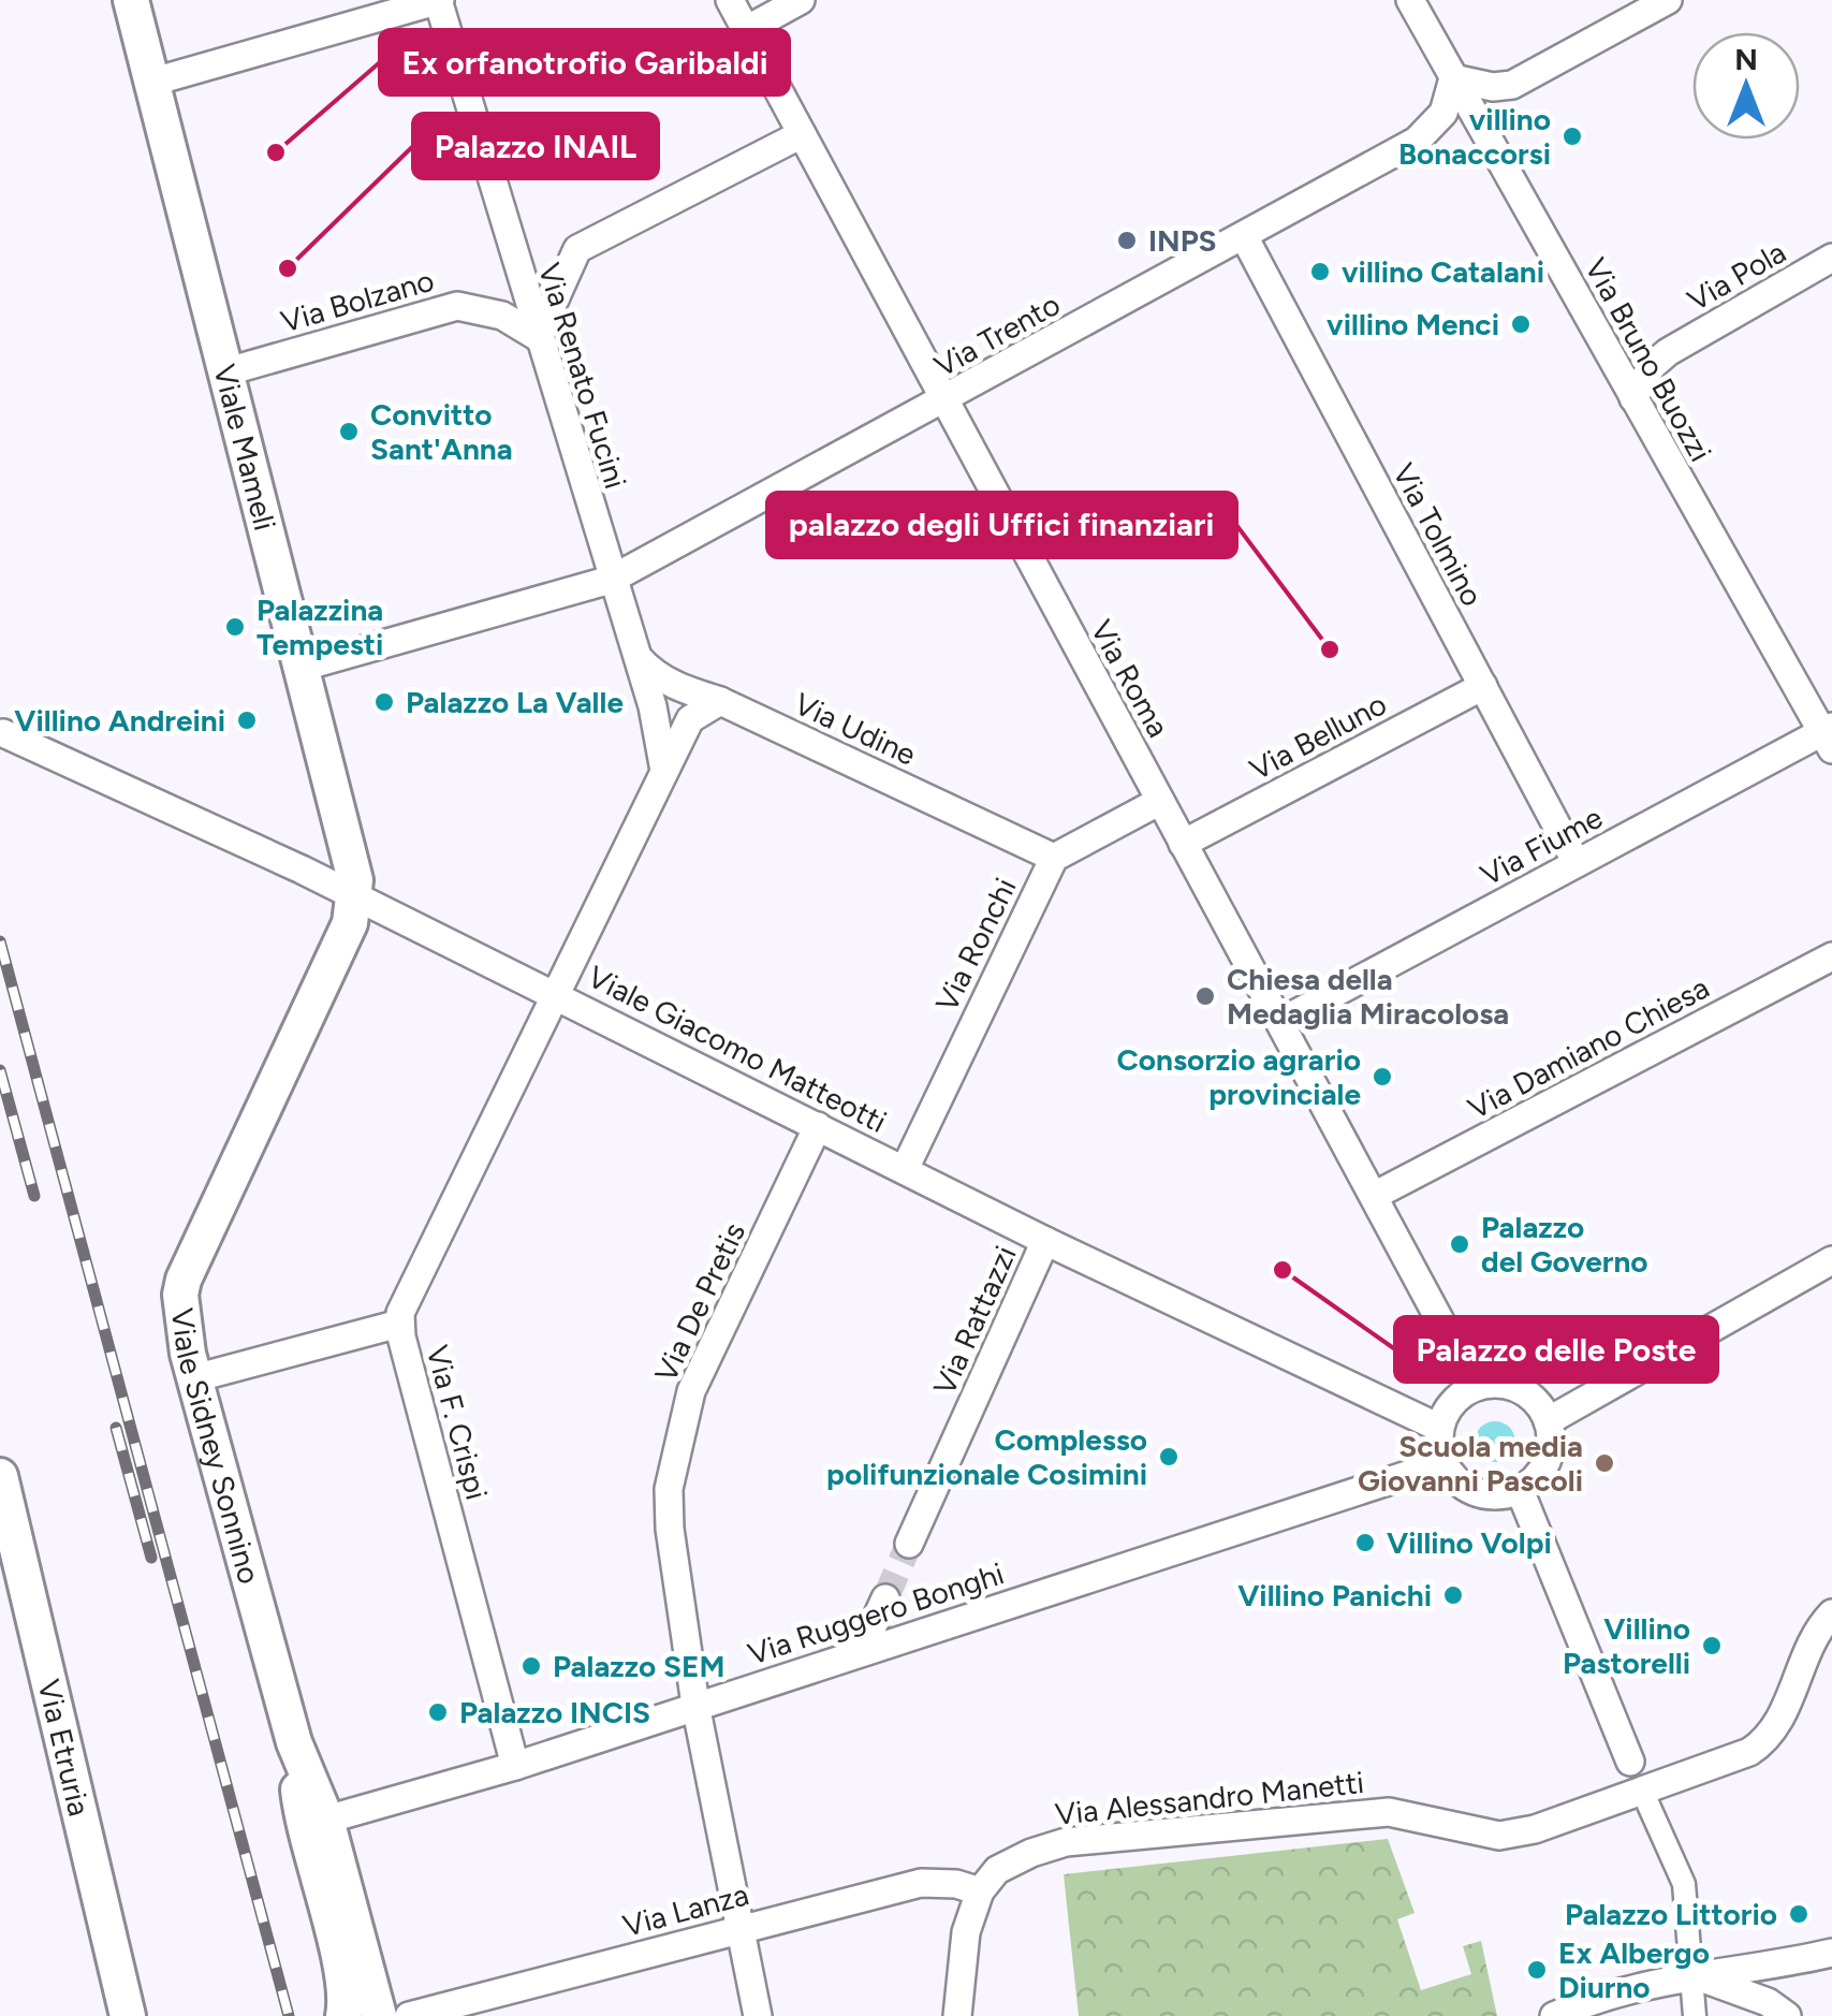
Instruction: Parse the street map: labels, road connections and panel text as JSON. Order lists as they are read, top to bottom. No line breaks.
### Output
{"streets":{"street":["Via Pola","Via Bolzano","Via Trento","Via Bruno Buozzi","Via Renato Fucini","Viale Mameli","Via Tolmino","Via Roma","Via Udine","Via Belluno","Via Fiume","Via Ronchi","Via Damiano Chiesa","Viale Giacomo Matteotti","Via De Pretis","Via Rattazzi","Via F. Crispi","Viale Sidney Sonnino","Via Ruggero Bonghi","Via Etruria","Via Alessandro Manetti","Via Lanza"]},"crossings":[["Via Pola","Via Bruno Buozzi"],["Via Bolzano","Via Renato Fucini"],["Via Bolzano","Viale Mameli"],["Via Trento","Via Bruno Buozzi"],["Via Trento","Via Renato Fucini"],["Via Trento","Viale Mameli"],["Via Trento","Via Tolmino"],["Via Trento","Via Roma"],["Via Bruno Buozzi","Via Fiume"],["Via Renato Fucini","Via Udine"],["Viale Mameli","Viale Giacomo Matteotti"],["Viale Mameli","Viale Sidney Sonnino"],["Via Tolmino","Via Belluno"],["Via Tolmino","Via Fiume"],["Via Roma","Via Belluno"],["Via Roma","Via Fiume"],["Via Roma","Via Ronchi"],["Via Roma","Via Damiano Chiesa"],["Via Roma","Viale Giacomo Matteotti"],["Via Roma","Via Ruggero Bonghi"],["Via Udine","Via Ronchi"],["Via Ronchi","Viale Giacomo Matteotti"],["Viale Giacomo Matteotti","Via De Pretis"],["Viale Giacomo Matteotti","Via Rattazzi"],["Viale Giacomo Matteotti","Via F. Crispi"],["Viale Giacomo Matteotti","Viale Sidney Sonnino"],["Viale Giacomo Matteotti","Via Ruggero Bonghi"],["Via De Pretis","Via Ruggero Bonghi"],["Via De Pretis","Via Lanza"],["Via F. Crispi","Via Ruggero Bonghi"],["Viale Sidney Sonnino","Via Ruggero Bonghi"],["Via Alessandro Manetti","Via Lanza"]],"places":["villino Bonaccorsi","Ex orfanotrofio Garibaldi","INPS","Palazzo INAIL","villino Catalani","villino Menci","Convitto Sant'Anna","Palazzina Tempesti","palazzo degli Uffici finanziari","Palazzo La Valle","Villino Andreini","Chiesa della Medaglia Miracolosa","Consorzio agrario provinciale","Palazzo del Governo","Palazzo delle Poste","Complesso polifunzionale Cosimini","Scuola media Giovanni Pascoli","Villino Volpi","Villino Panichi","Villino Pastorelli","Palazzo SEM","Palazzo INCIS","Palazzo Littorio","Ex Albergo Diurno"],"north":"top"}
